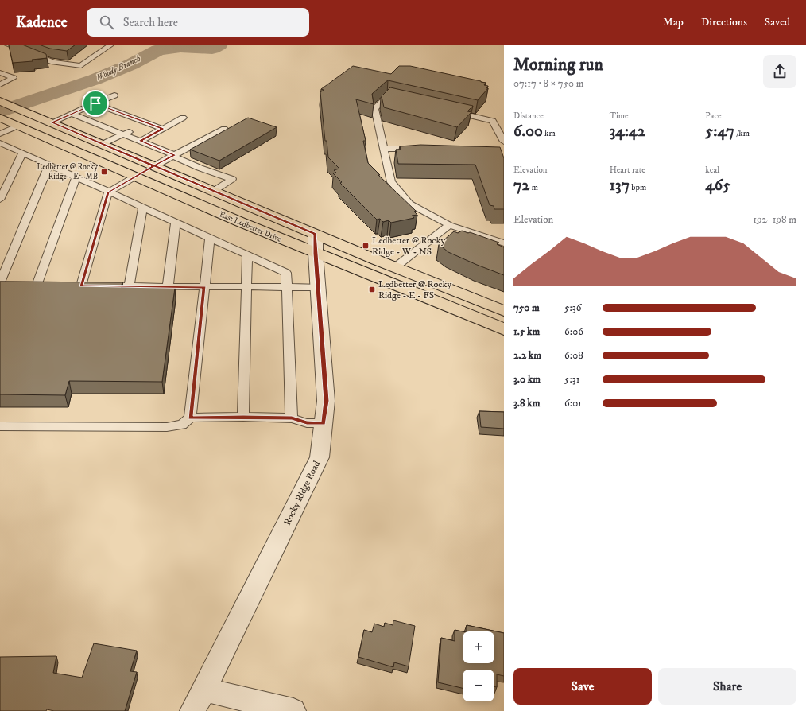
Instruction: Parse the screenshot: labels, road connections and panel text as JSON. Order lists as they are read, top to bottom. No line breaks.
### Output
{"streets":{"main road":["East Ledbetter Drive"],"street":["Rocky Ridge Road"]},"crossings":[["East Ledbetter Drive","Rocky Ridge Road"]],"water":["Woody Branch"],"places":{"transit":["Ledbetter @ Rocky Ridge - E - MB","Ledbetter @ Rocky Ridge - W - NS","Ledbetter @ Rocky Ridge - E - FS"]},"page":{"header":"Kadence","search":"Search here","nav":["Map","Directions","Saved"],"heading":["Morning run","07:17 · 8 × 750 m"],"stats":[["Distance","6.00 km"],["Time","34:42"],["Pace","5:47 /km"],["Elevation","72 m"],["Heart rate","137 bpm"],["kcal","465"]],"chart":["Elevation","192–198 m"],"list":[{"name":"750 m","note":"5:36"},{"name":"1.5 km","note":"6:06"},{"name":"2.2 km","note":"6:08"},{"name":"3.0 km","note":"5:31"},{"name":"3.8 km","note":"6:01"}],"map_buttons":["+","−"],"buttons":["Save","Share"]}}
